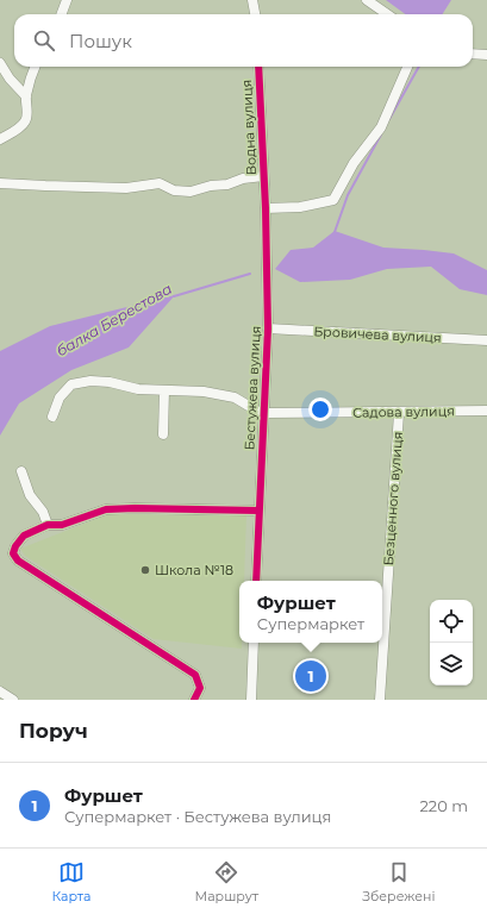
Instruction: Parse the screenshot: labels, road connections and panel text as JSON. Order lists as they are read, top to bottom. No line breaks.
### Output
{"streets":{"street":["Водна вулиця","Бровичева вулиця","Бестужева вулиця","Садова вулиця","Безценного вулиця"]},"crossings":[["Водна вулиця","Бестужева вулиця"],["Бровичева вулиця","Бестужева вулиця"],["Бестужева вулиця","Садова вулиця"],["Садова вулиця","Безценного вулиця"]],"water":["балка Берестова"],"places":["Школа №18"],"page":{"search":"Пошук","popup":["Фуршет","Супермаркет"],"pins":"1","heading":"Поруч","list":[{"mark":"1","name":"Фуршет","note":"Супермаркет · Бестужева вулиця","value":"220 m"}],"nav":["Карта","Маршрут","Збережені"]}}
